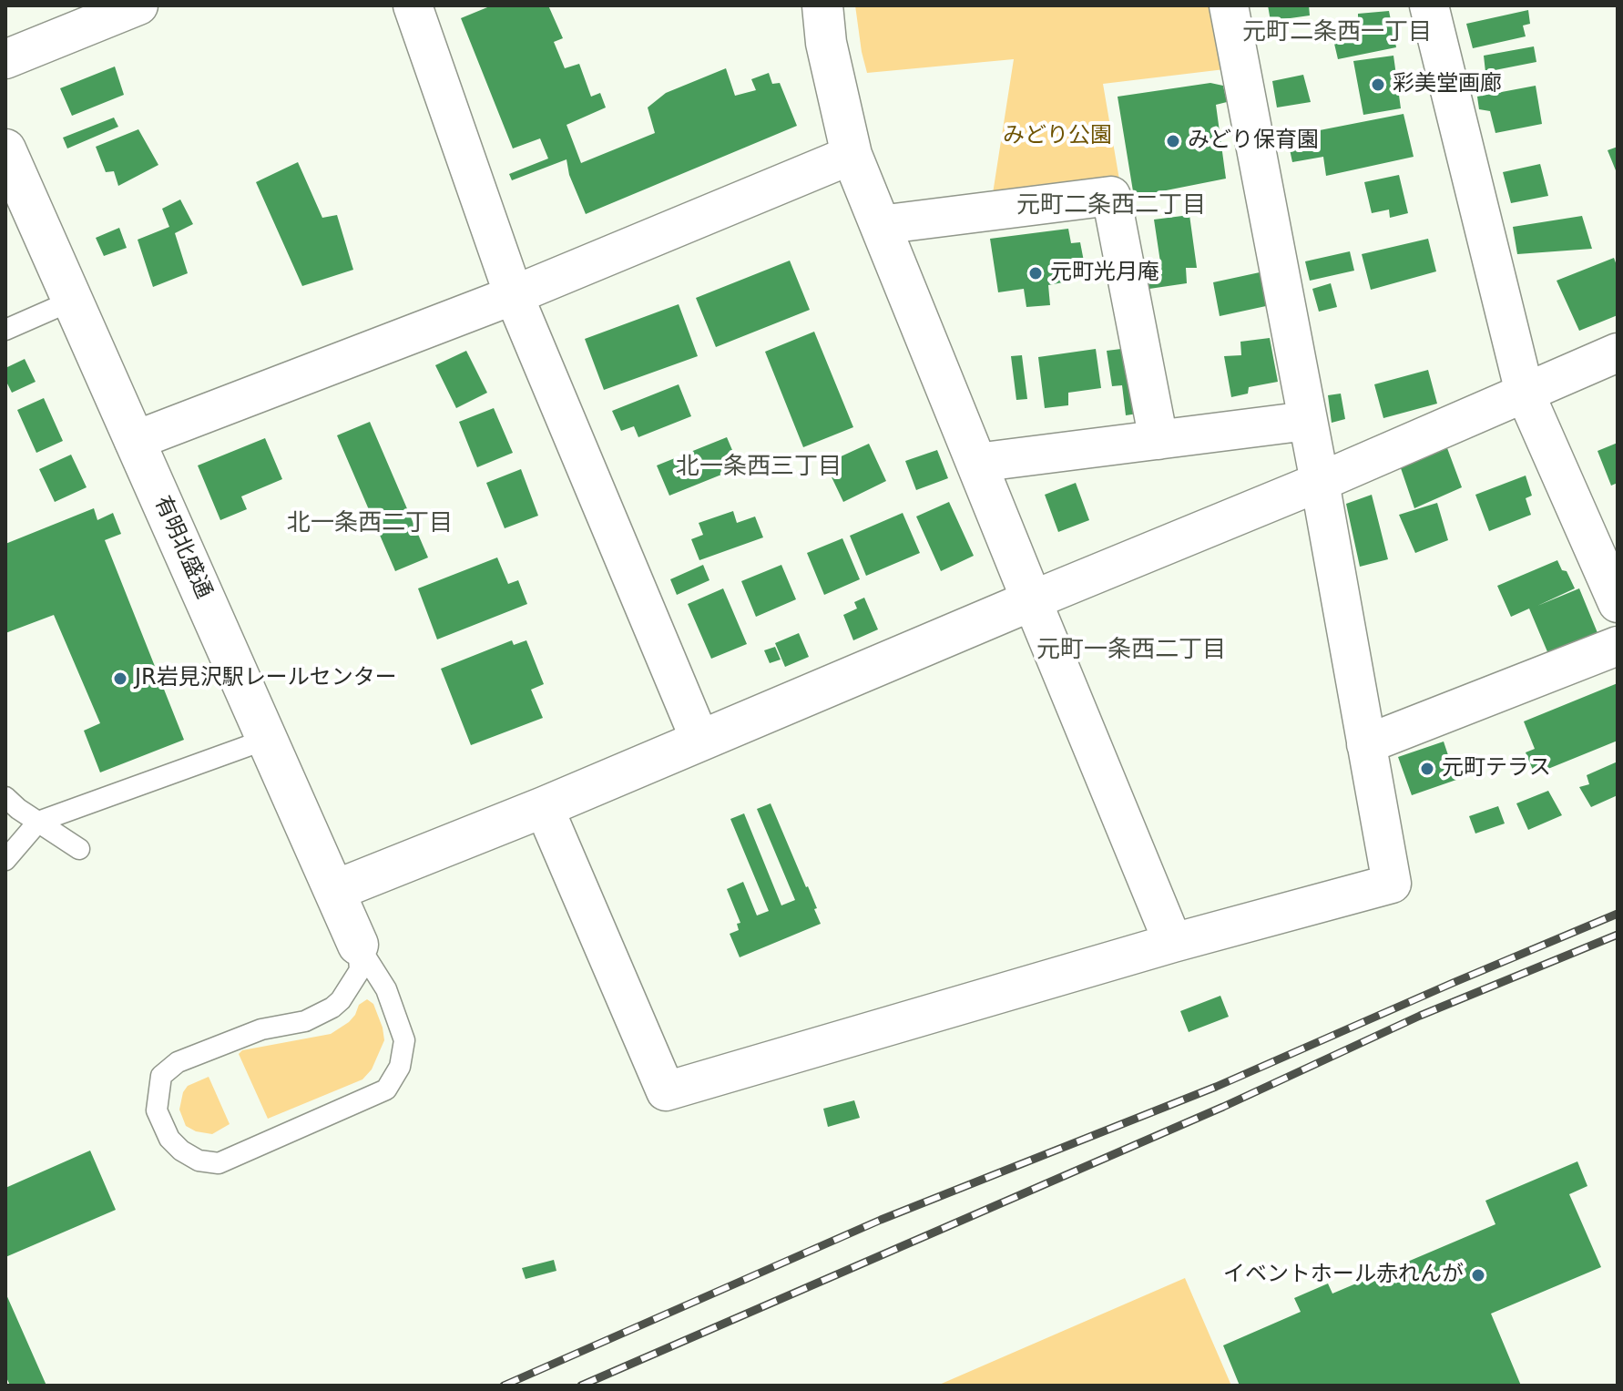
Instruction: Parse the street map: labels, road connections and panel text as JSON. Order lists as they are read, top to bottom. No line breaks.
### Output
{"streets":{"street":["有明北盛通"]},"districts":["元町二条西一丁目","元町二条西二丁目","北一条西三丁目","北一条西二丁目","元町一条西二丁目"],"parks":["みどり公園"],"places":["彩美堂画廊","みどり保育園","元町光月庵","JR岩見沢駅レールセンター","元町テラス","イベントホール赤れんが"]}
